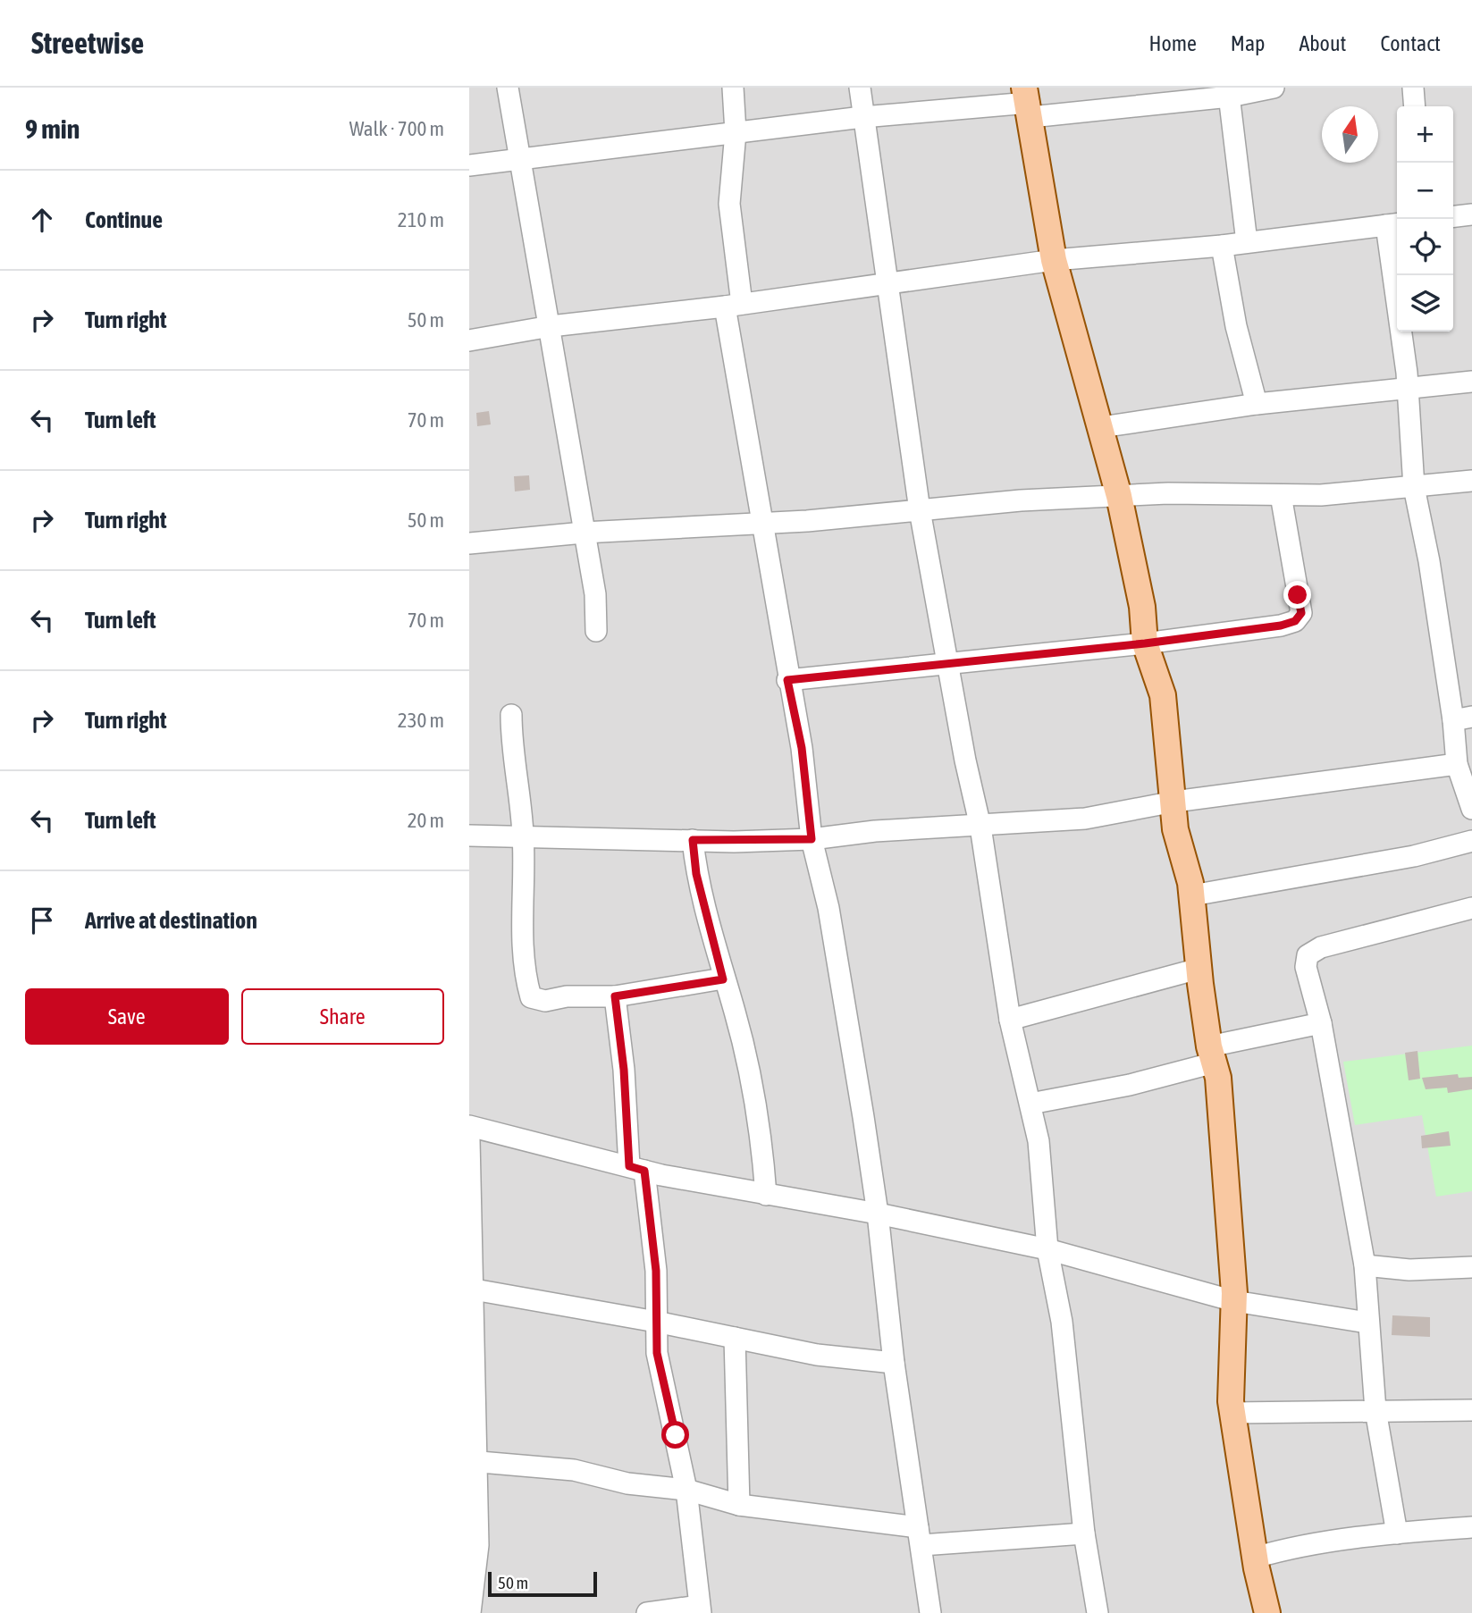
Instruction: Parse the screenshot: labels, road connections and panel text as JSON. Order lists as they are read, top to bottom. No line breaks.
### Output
{"scale_bar":"50 m","north":"top","page":{"header":"Streetwise","nav":["Home","Map","About","Contact"],"heading":["9 min","Walk · 700 m"],"map_buttons":["+","−"],"list":[["Continue","210 m"],["Turn right","50 m"],["Turn left","70 m"],["Turn right","50 m"],["Turn left","70 m"],["Turn right","230 m"],["Turn left","20 m"],"Arrive at destination"],"buttons":["Save","Share"],"scale":"50 m"}}
